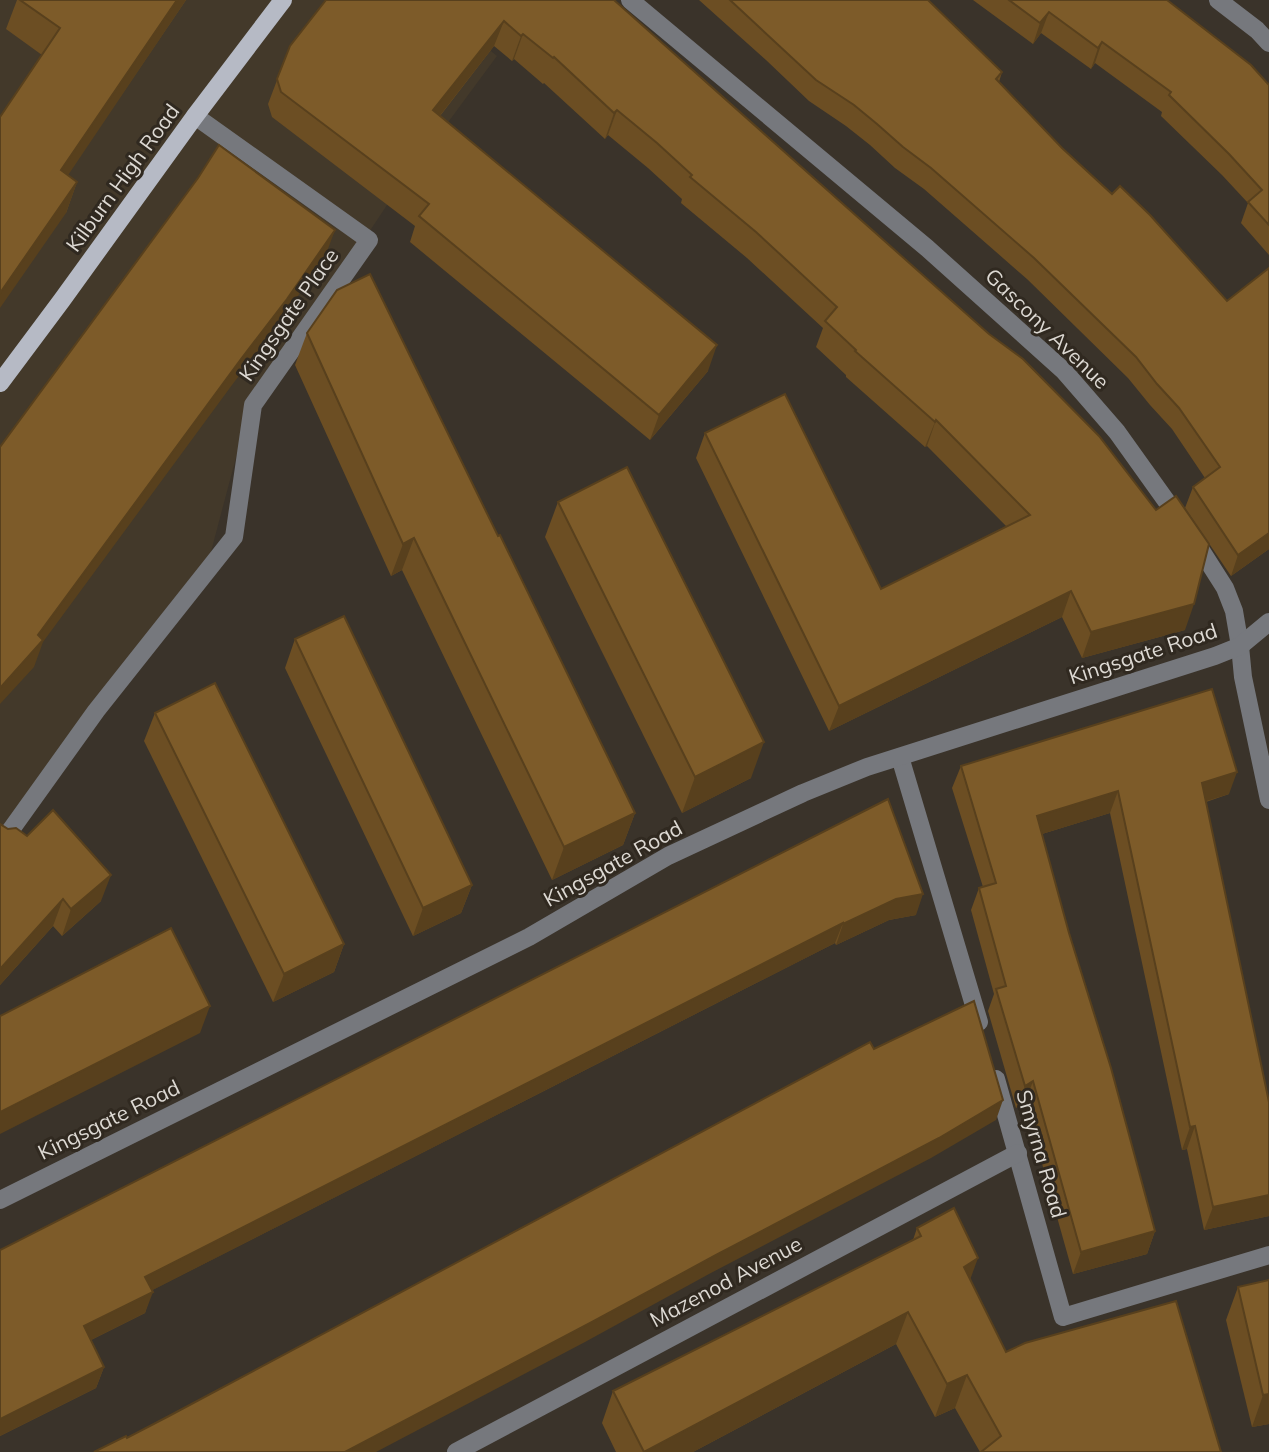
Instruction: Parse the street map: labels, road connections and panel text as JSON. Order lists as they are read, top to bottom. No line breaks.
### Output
{"streets":{"main road":["Kilburn High Road"],"street":["Kingsgate Place","Gascony Avenue","Kingsgate Road","Smyrna Road","Mazenod Avenue"]},"crossings":[["Kilburn High Road","Kingsgate Place"],["Gascony Avenue","Kingsgate Road"],["Smyrna Road","Mazenod Avenue"]]}
